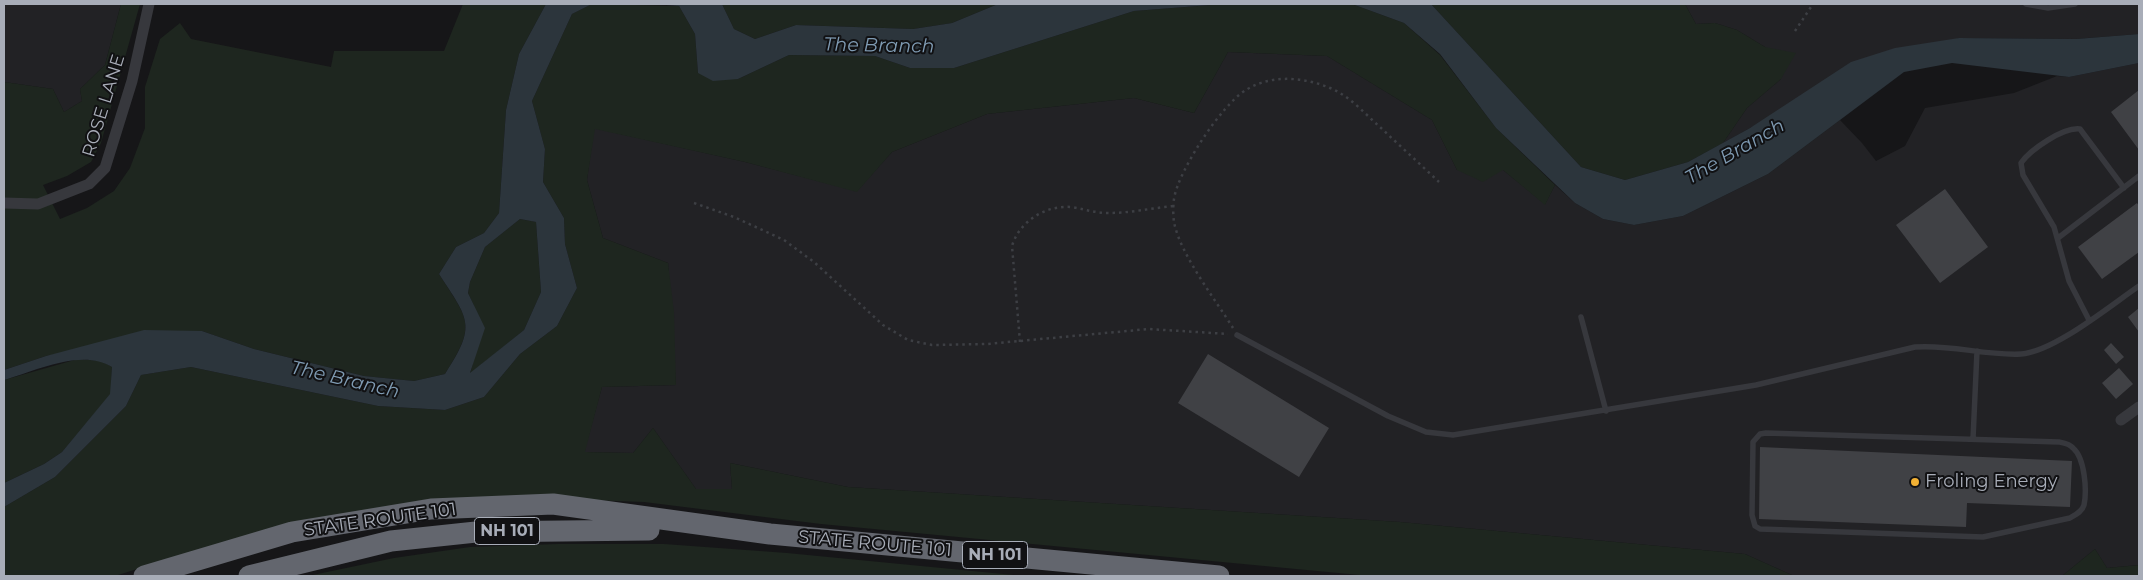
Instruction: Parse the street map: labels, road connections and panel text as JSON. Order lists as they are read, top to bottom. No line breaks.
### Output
{"streets":{"highway":["STATE ROUTE 101","NH 101"],"street":["ROSE LANE"]},"water":["The Branch"],"places":["Froling Energy"]}
